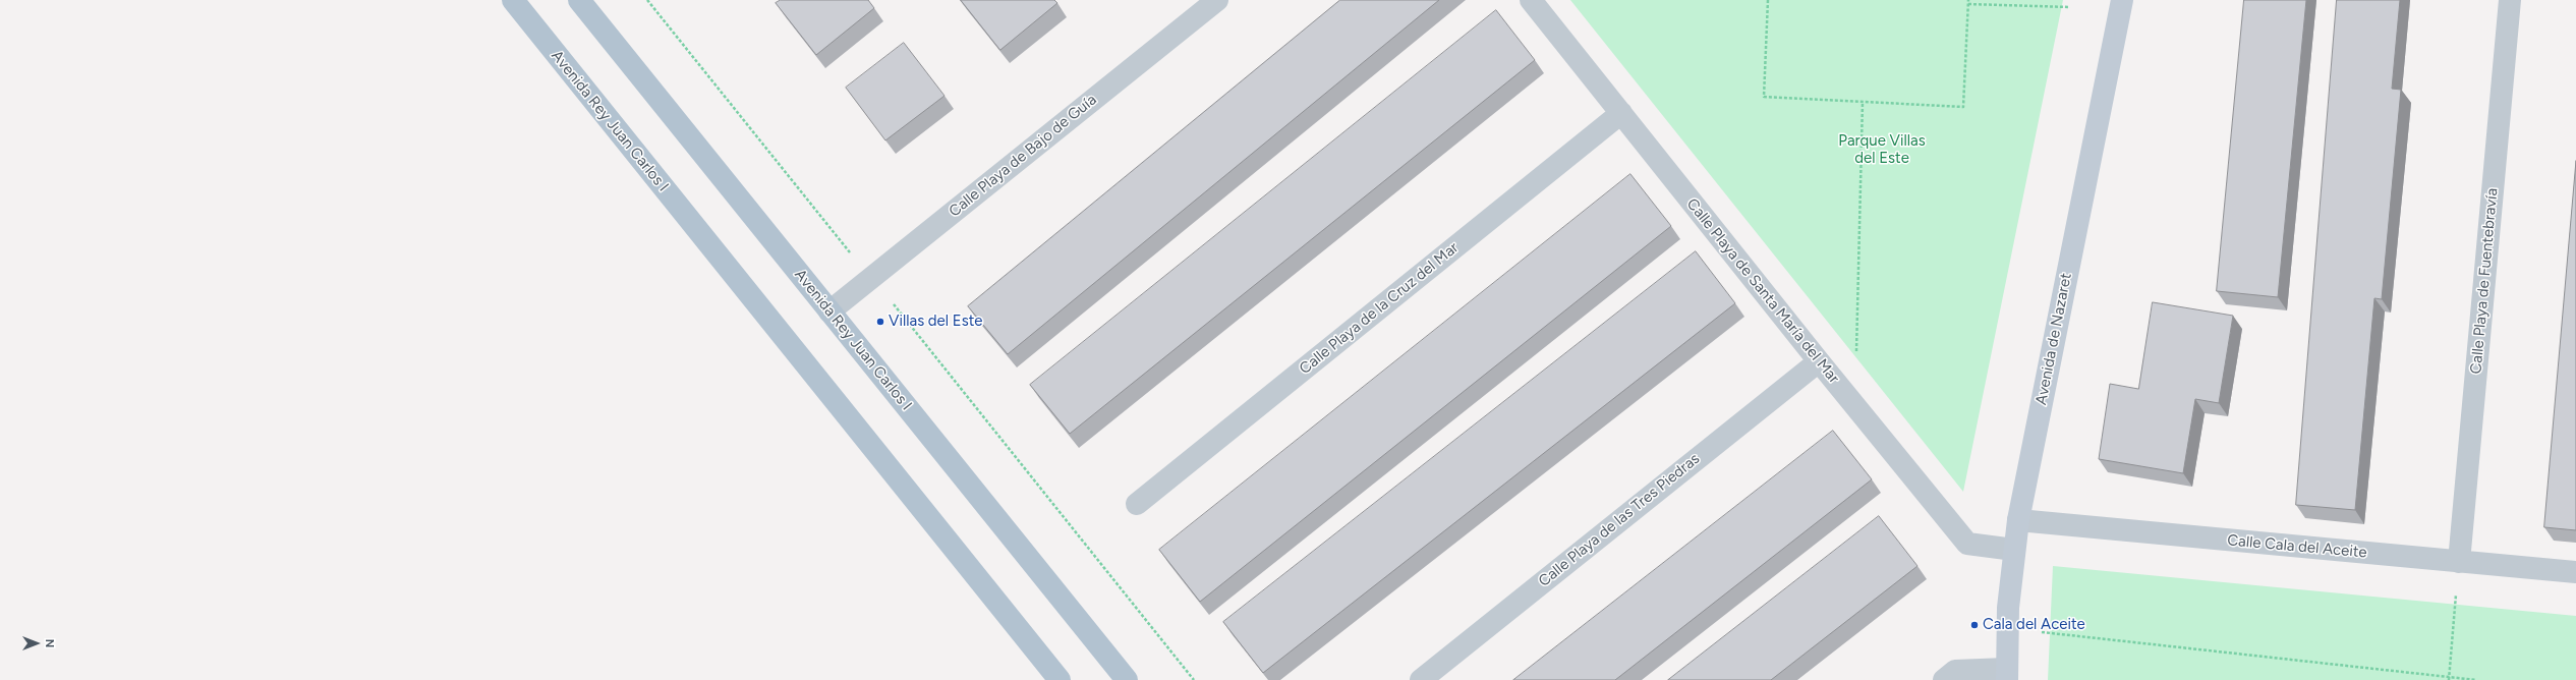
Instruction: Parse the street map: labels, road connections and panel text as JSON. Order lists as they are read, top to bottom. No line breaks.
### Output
{"streets":{"main road":["Avenida Rey Juan Carlos I"],"street":["Calle Playa de Bajo de Guía","Calle Playa de Fuentebravía","Calle Playa de Santa María del Mar","Calle Playa de la Cruz del Mar","Avenida de Nazaret","Calle Playa de las Tres Piedras","Calle Cala del Aceite"]},"crossings":[["Avenida Rey Juan Carlos I","Calle Playa de Bajo de Guía"],["Calle Playa de Fuentebravía","Calle Cala del Aceite"],["Calle Playa de Santa María del Mar","Calle Playa de la Cruz del Mar"],["Calle Playa de Santa María del Mar","Avenida de Nazaret"],["Calle Playa de Santa María del Mar","Calle Playa de las Tres Piedras"],["Avenida de Nazaret","Calle Cala del Aceite"]],"parks":["Parque Villas del Este"],"places":["Villas del Este","Cala del Aceite"],"north":"right"}
